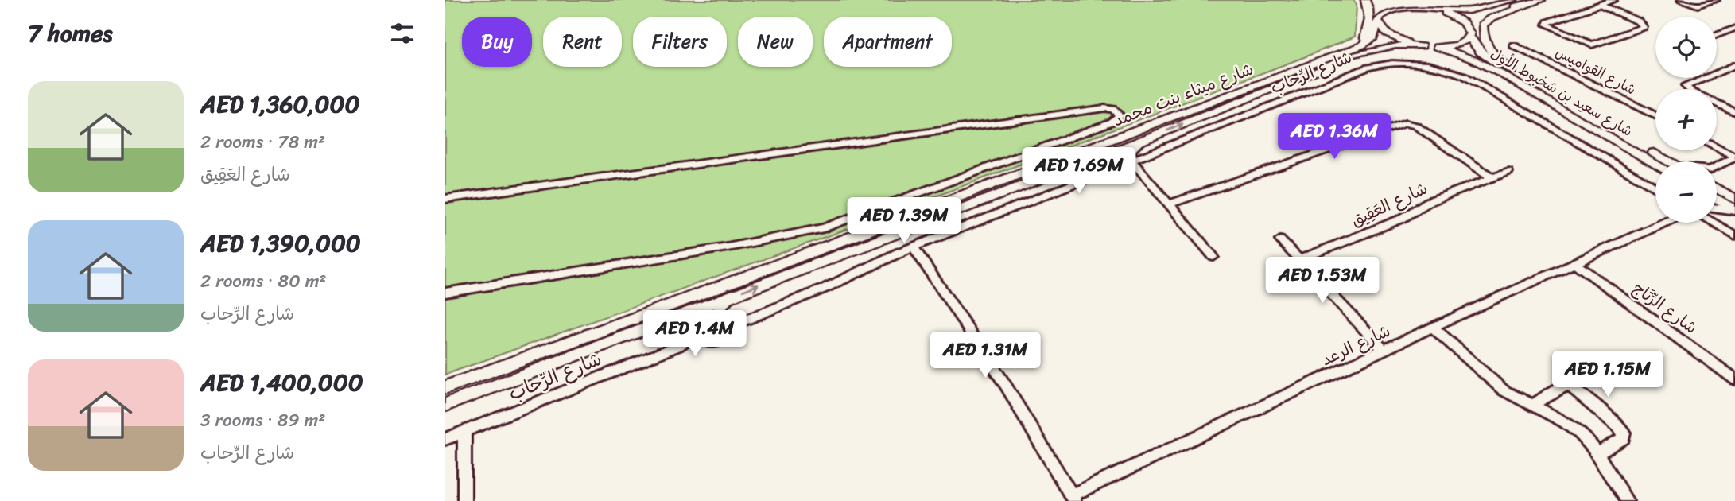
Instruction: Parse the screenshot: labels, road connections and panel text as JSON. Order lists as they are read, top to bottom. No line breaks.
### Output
{"streets":{"main road":["شارع سعيد بن شخبوط الأول","شارع ميثاء بنت محمد"],"street":["شارع القواميس","شارع الرِّحاب","شارع العَقِيق","شارع الرِّتَاج","شارع الرعد"]},"crossings":[["شارع الرِّتَاج","شارع الرعد"]],"page":{"heading":"7 homes","map_buttons":["+","−"],"chip":["Buy","Rent","Filters","New","Apartment"],"list":[{"name":"AED 1,360,000","note":"2 rooms · 78 m² · شارع العَقِيق"},{"name":"AED 1,390,000","note":"2 rooms · 80 m² · شارع الرِّحاب"},{"name":"AED 1,400,000","note":"3 rooms · 89 m² · شارع الرِّحاب"}],"price":["AED 1.36M","AED 1.69M","AED 1.39M","AED 1.53M","AED 1.4M","AED 1.31M","AED 1.15M"]}}
